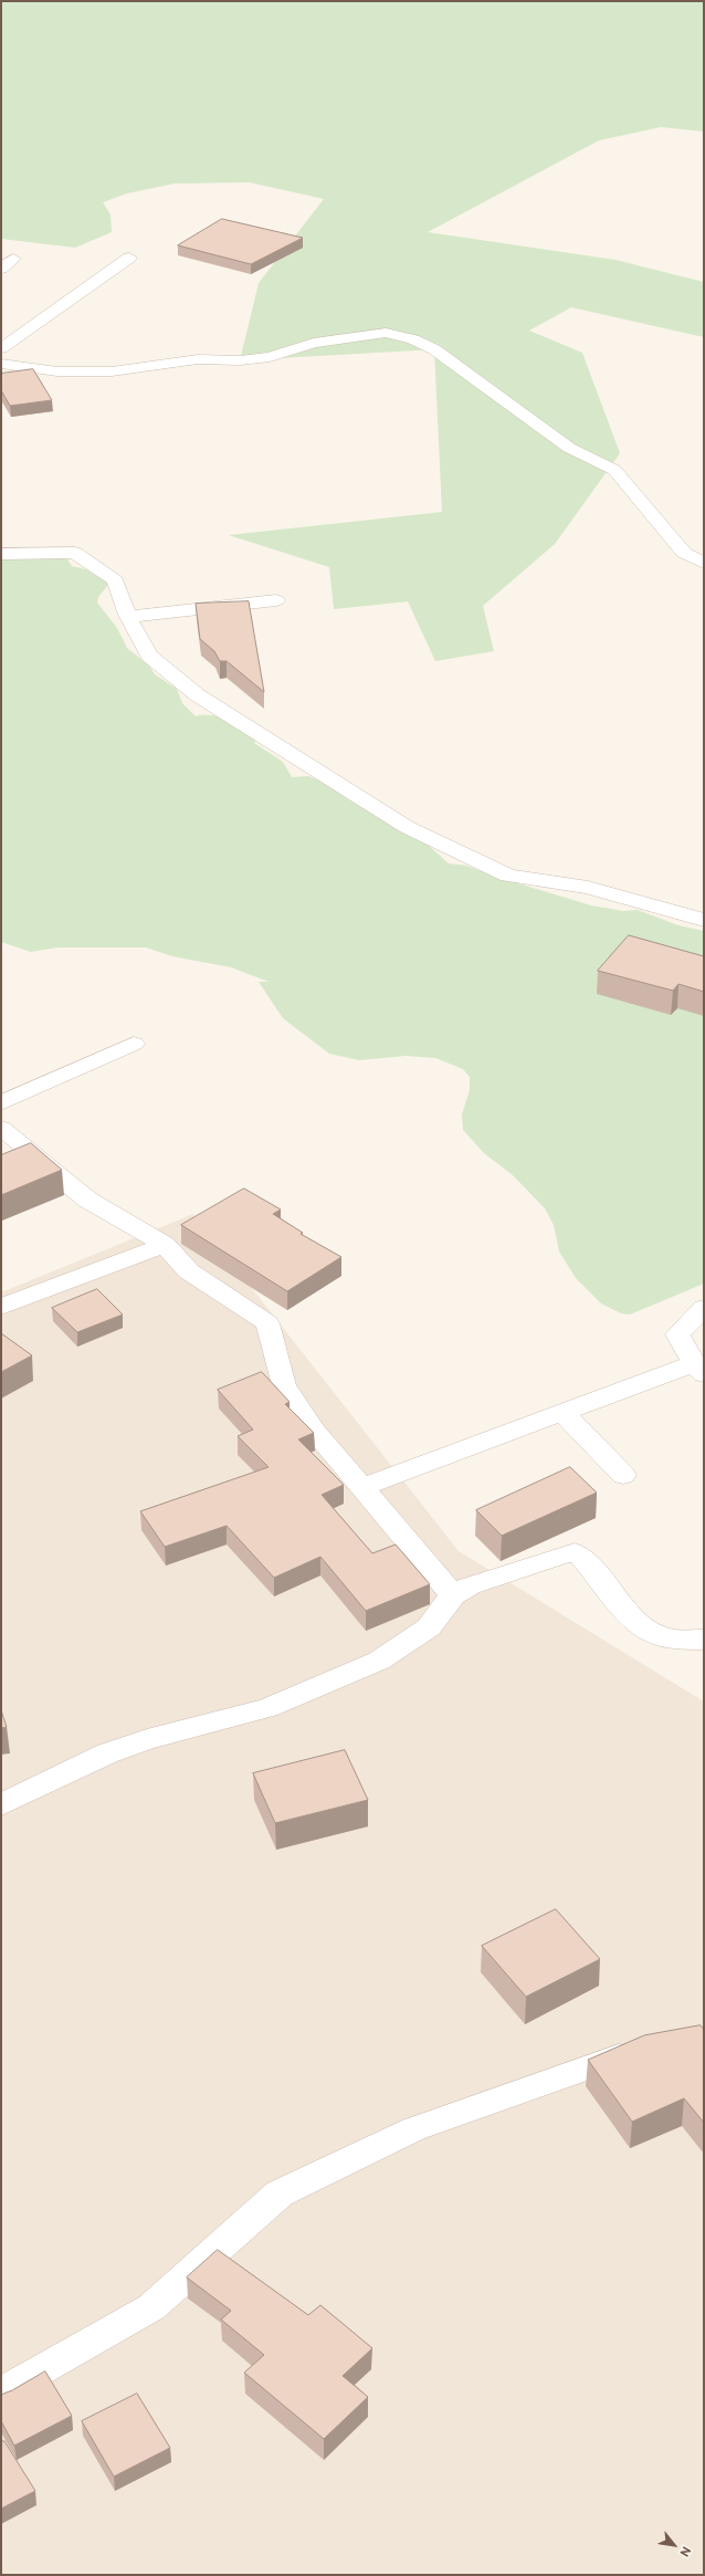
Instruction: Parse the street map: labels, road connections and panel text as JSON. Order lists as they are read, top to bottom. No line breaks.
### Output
{"north":"bottom right"}
